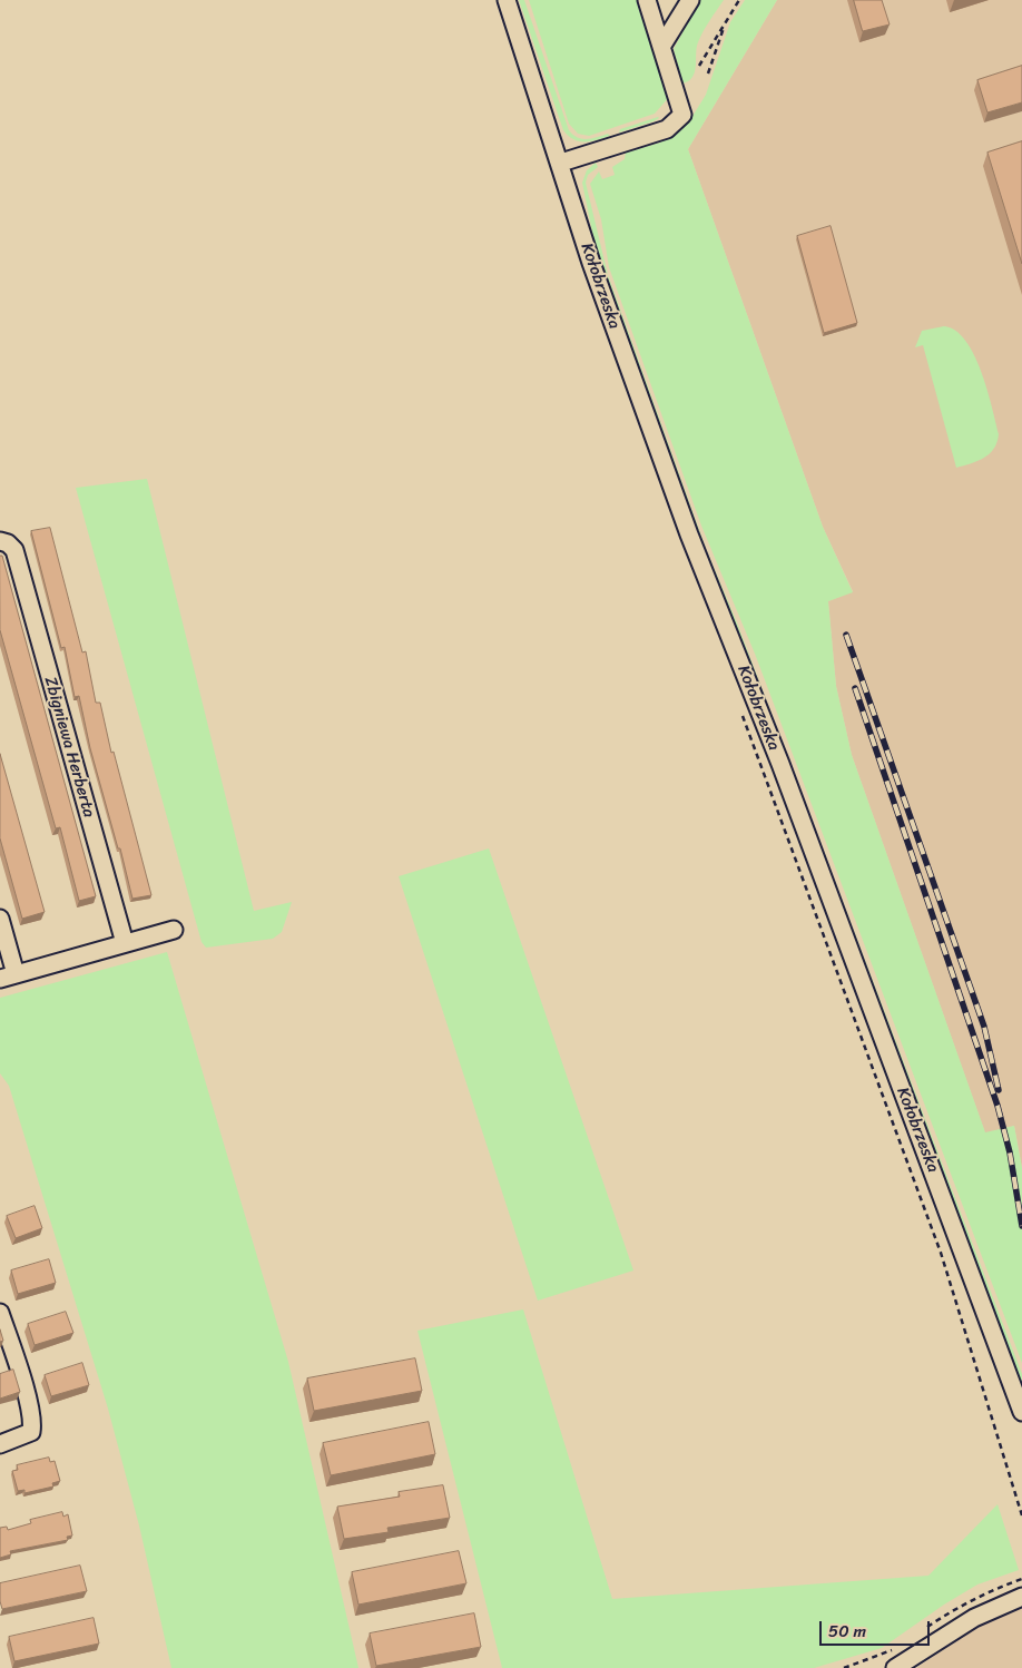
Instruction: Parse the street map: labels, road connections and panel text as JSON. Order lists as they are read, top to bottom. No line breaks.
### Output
{"streets":{"street":["Kołobrzeska","Zbigniewa Herberta"]},"scale_bar":"50 m"}
